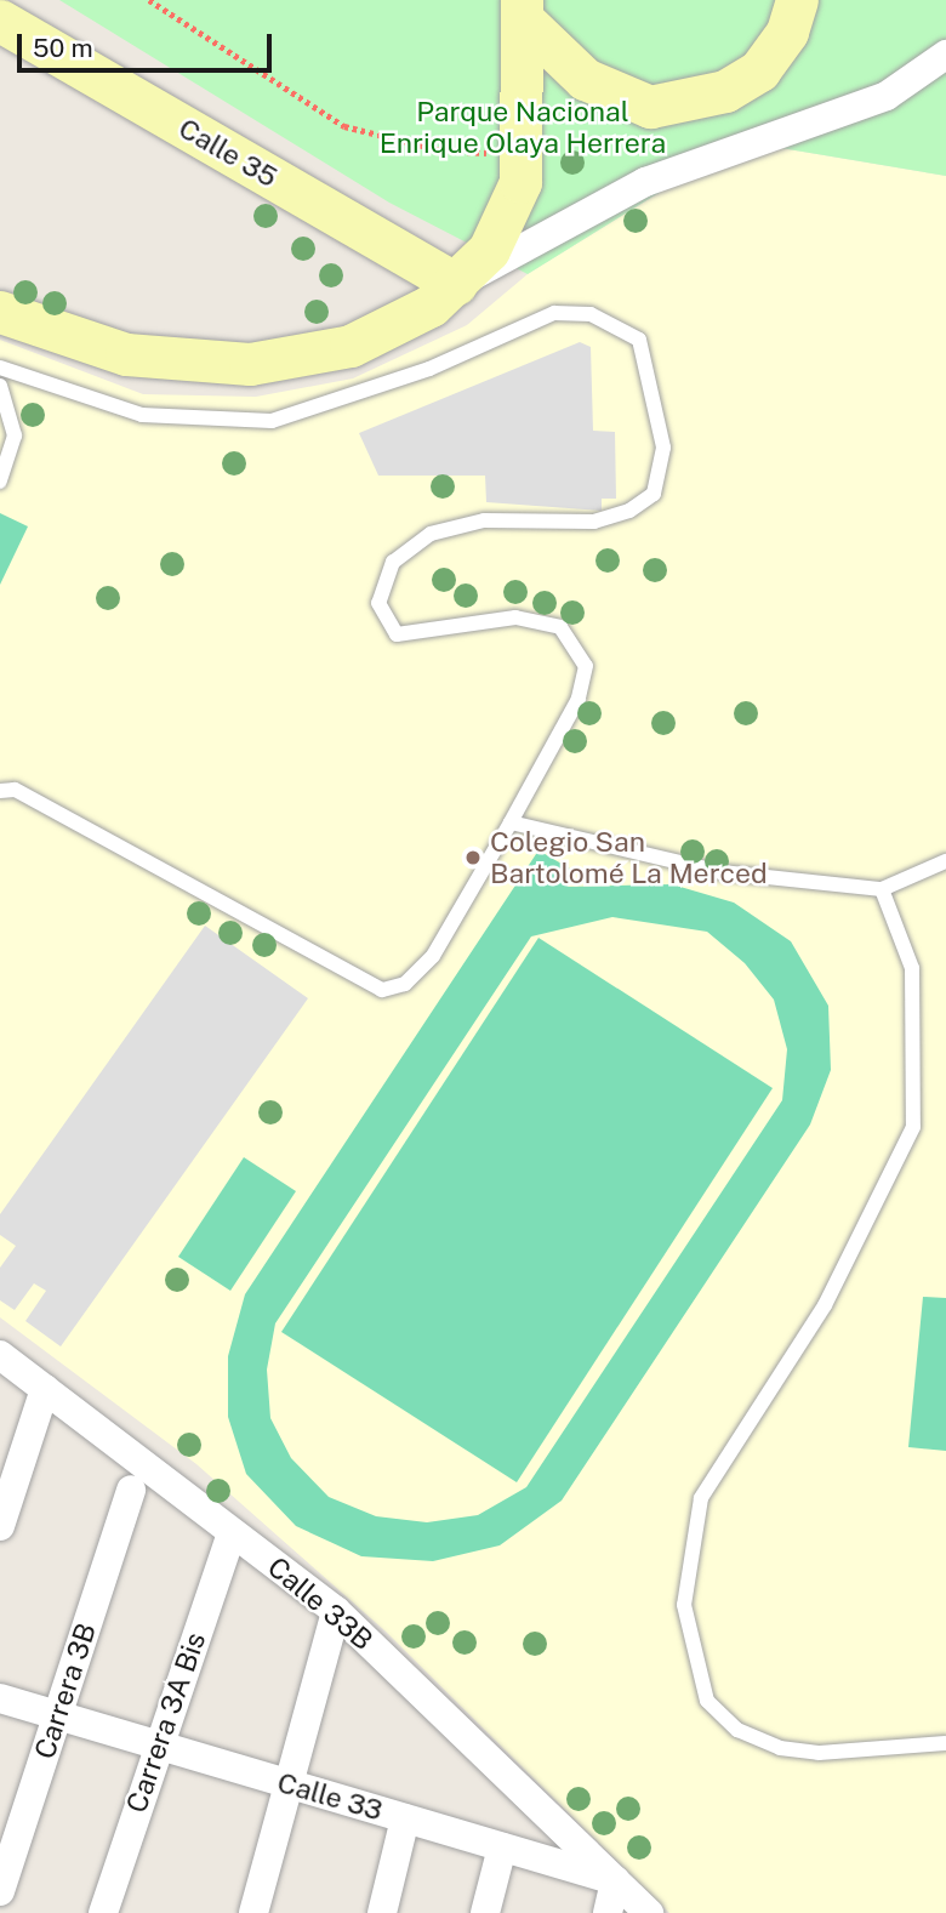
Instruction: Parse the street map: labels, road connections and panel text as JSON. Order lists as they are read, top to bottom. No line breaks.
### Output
{"streets":{"street":["Calle 35","Calle 33B","Carrera 3B","Carrera 3A Bis","Calle 33"]},"crossings":[["Calle 33B","Carrera 3A Bis"],["Calle 33B","Calle 33"],["Carrera 3B","Calle 33"],["Carrera 3A Bis","Calle 33"]],"parks":["Parque Nacional Enrique Olaya Herrera"],"places":["Colegio San Bartolomé La Merced"],"scale_bar":"50 m"}
